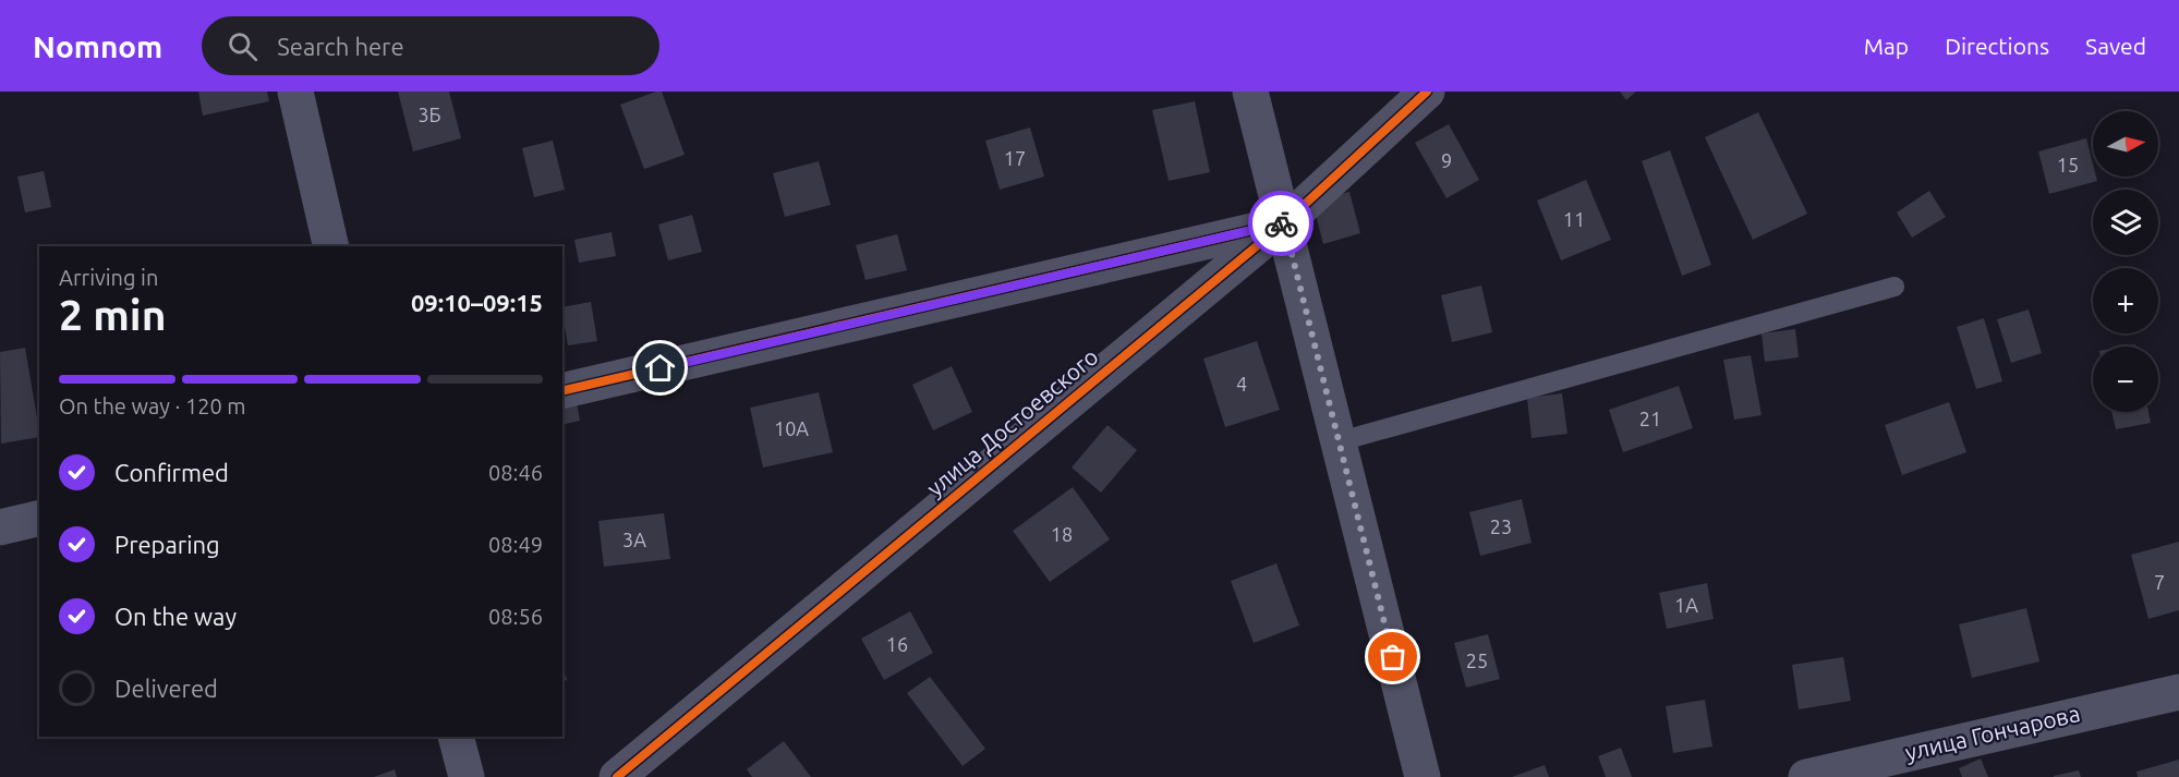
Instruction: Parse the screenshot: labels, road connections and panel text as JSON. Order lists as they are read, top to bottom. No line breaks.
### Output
{"streets":{"street":["улица Достоевского","улица Гончарова"]},"house_numbers":["3Б","17","9","15","11","4","21","10А","23","18","3А","7","1А","16","25"],"north":"right","page":{"header":"Nomnom","search":"Search here","nav":["Map","Directions","Saved"],"map_buttons":["+","−"],"heading":["2 min","Arriving in","09:10–09:15"],"bar":"On the way · 120 m","list":[["Confirmed","08:46"],["Preparing","08:49"],["On the way","08:56"],"Delivered"]}}
